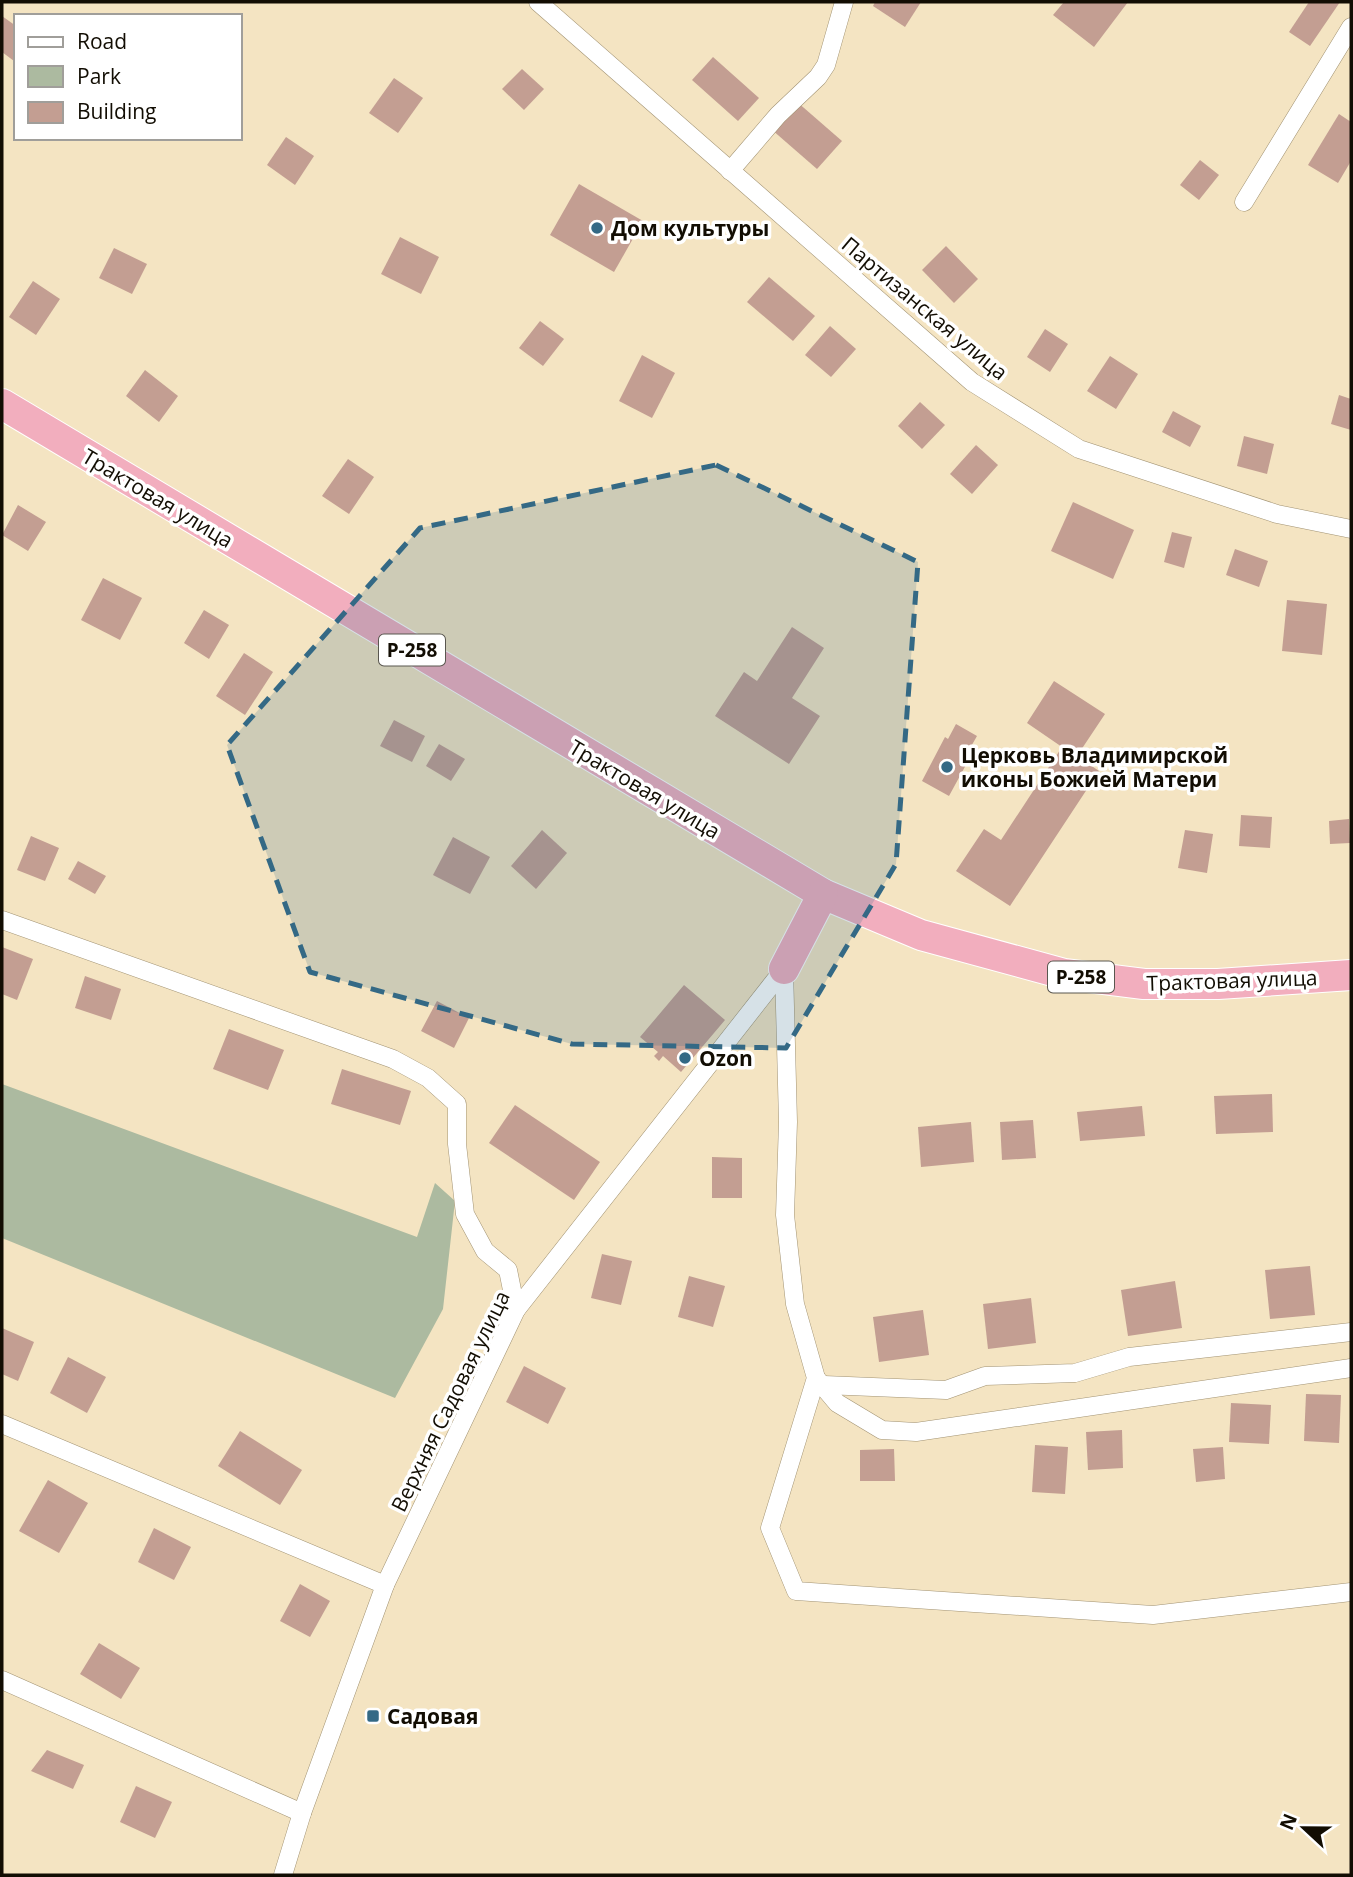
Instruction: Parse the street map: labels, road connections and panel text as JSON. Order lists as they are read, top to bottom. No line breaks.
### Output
{"streets":{"highway":["Трактовая улица","Р-258"],"street":["Партизанская улица","Верхняя Садовая улица"]},"places":{"other":["Дом культуры","Церковь Владимирской иконы Божией Матери","Ozon"],"transit":["Садовая"]},"legend":["Road","Park","Building"],"north":"left"}
